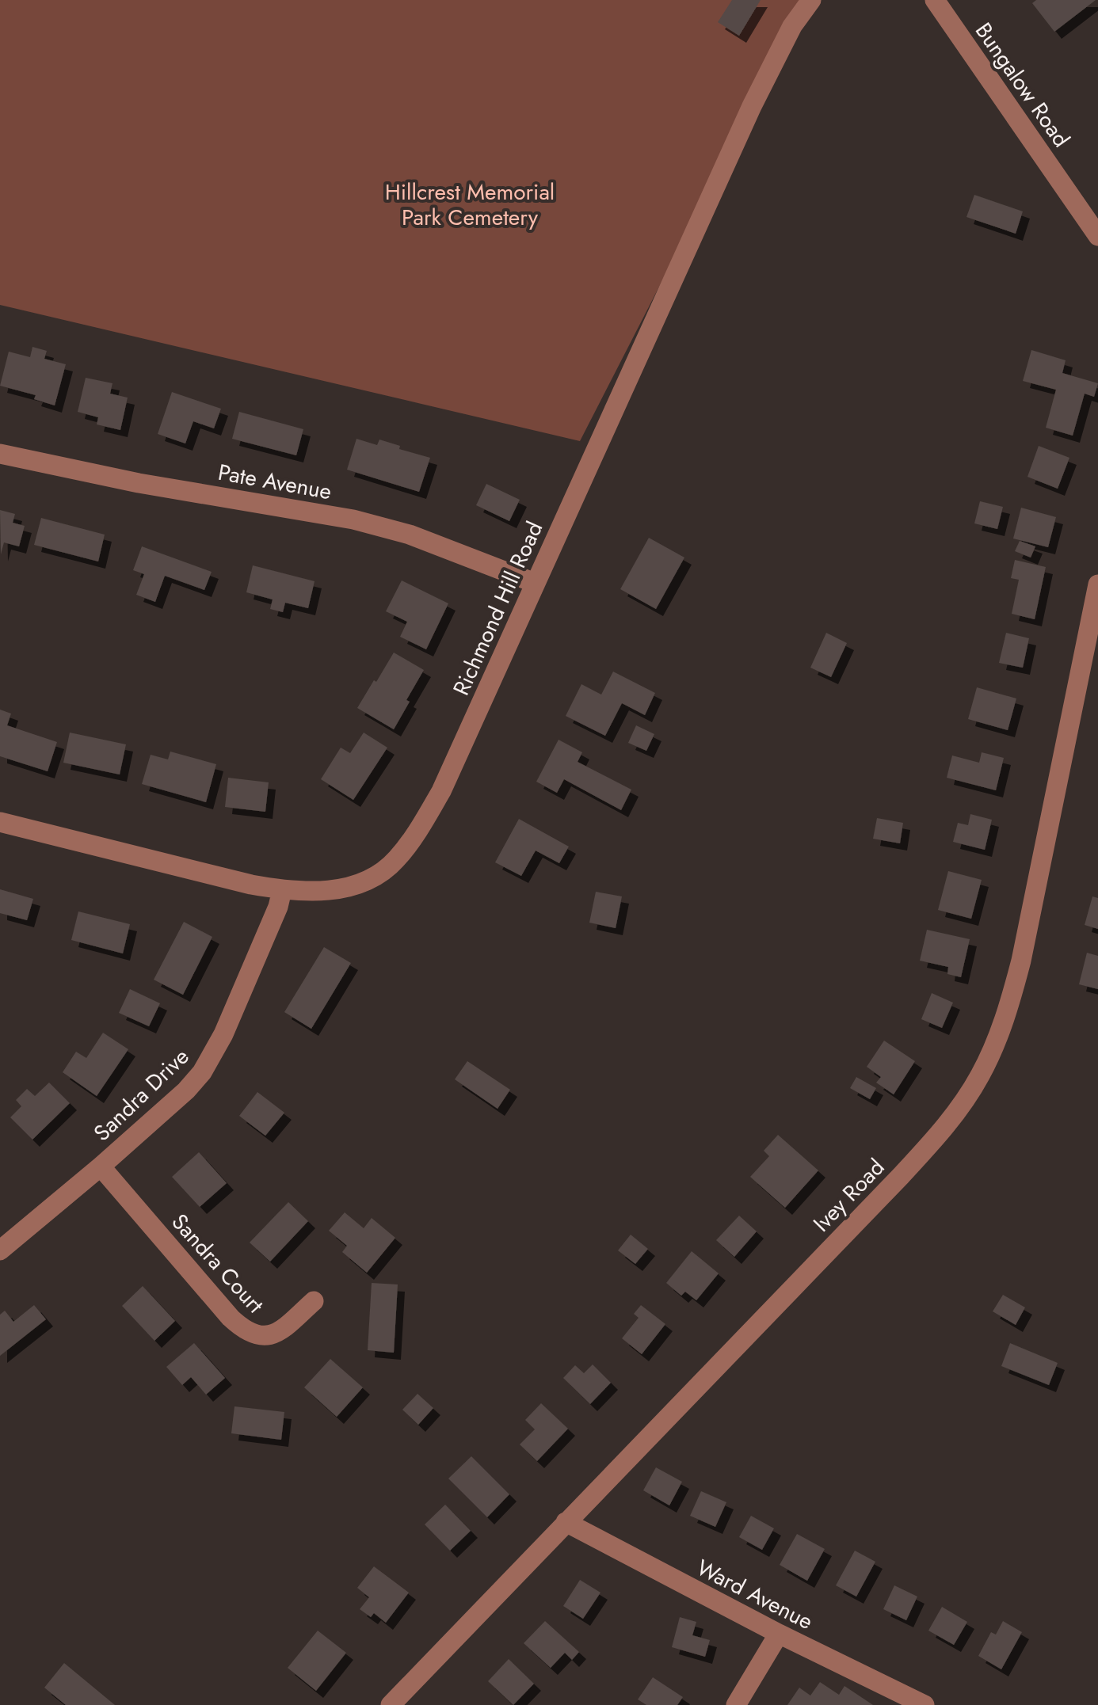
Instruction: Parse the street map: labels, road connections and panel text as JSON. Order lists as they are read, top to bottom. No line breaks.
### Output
{"streets":{"street":["Bungalow Road","Pate Avenue","Richmond Hill Road","Sandra Drive","Ivey Road","Sandra Court","Ward Avenue"]},"crossings":[["Pate Avenue","Richmond Hill Road"],["Richmond Hill Road","Sandra Drive"],["Sandra Drive","Sandra Court"],["Ivey Road","Ward Avenue"]],"parks":["Hillcrest Memorial Park Cemetery"]}
